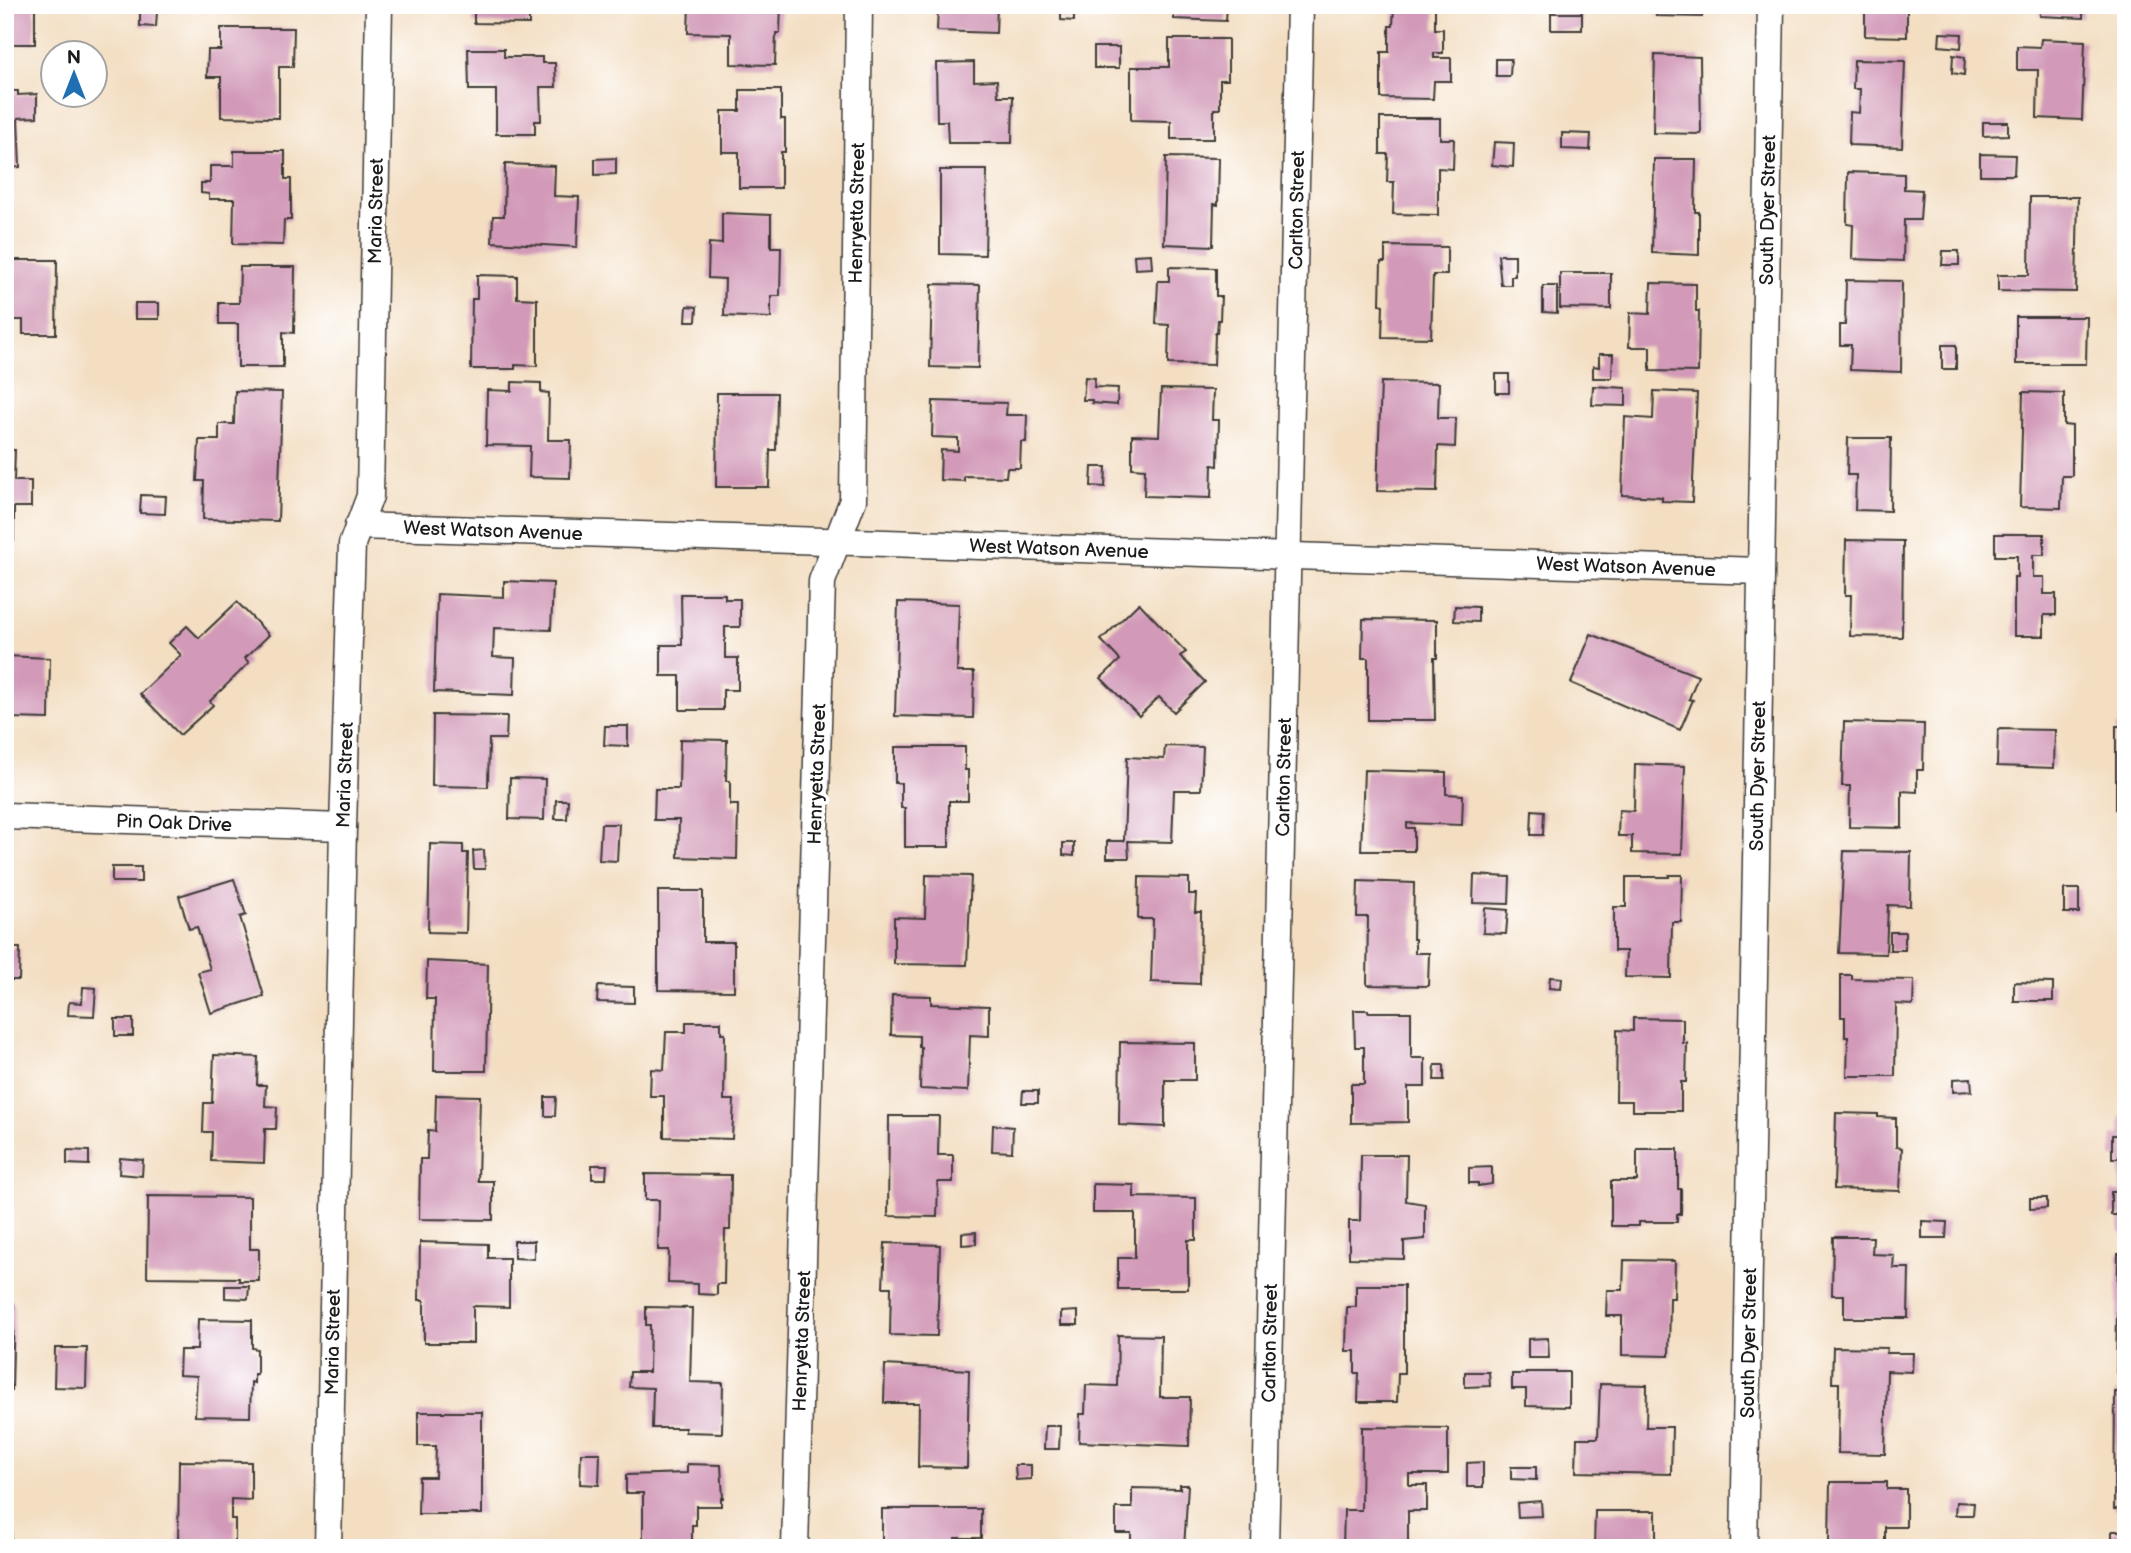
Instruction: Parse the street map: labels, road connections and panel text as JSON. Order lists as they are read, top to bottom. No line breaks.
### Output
{"streets":{"street":["Carlton Street","South Dyer Street","Maria Street","Henryetta Street","West Watson Avenue","Pin Oak Drive"]},"crossings":[["Carlton Street","West Watson Avenue"],["South Dyer Street","West Watson Avenue"],["Maria Street","West Watson Avenue"],["Maria Street","Pin Oak Drive"],["Henryetta Street","West Watson Avenue"]],"north":"top"}
